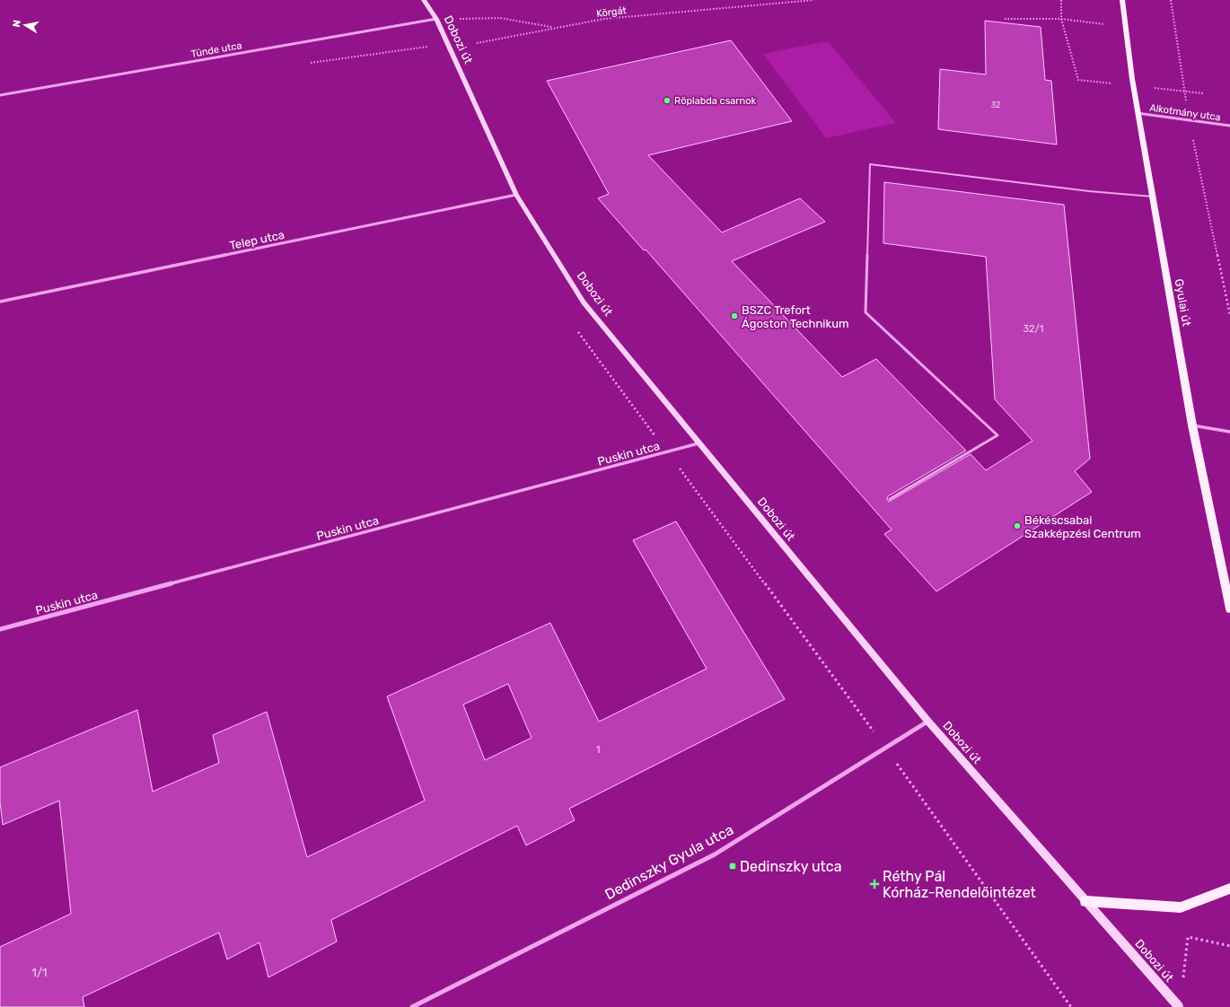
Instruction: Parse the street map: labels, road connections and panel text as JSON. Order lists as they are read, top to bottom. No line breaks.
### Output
{"streets":{"main road":["Dobozi út","Gyulai út"],"street":["Tünde utca","Alkotmány utca","Telep utca","Puskin utca","Dedinszky Gyula utca"],"path":["Körgát"]},"crossings":[["Dobozi út","Tünde utca"],["Dobozi út","Telep utca"],["Dobozi út","Puskin utca"],["Dobozi út","Dedinszky Gyula utca"],["Alkotmány utca","Gyulai út"]],"places":{"other":["Röplabda csarnok","BSZC Trefort Ágoston Technikum","Békéscsabai Szakképzési Centrum"],"transit":["Dedinszky utca"],"health":["Réthy Pál Kórház-Rendelőintézet"]},"house_numbers":["32","32/1","1","1/1"],"north":"left"}
